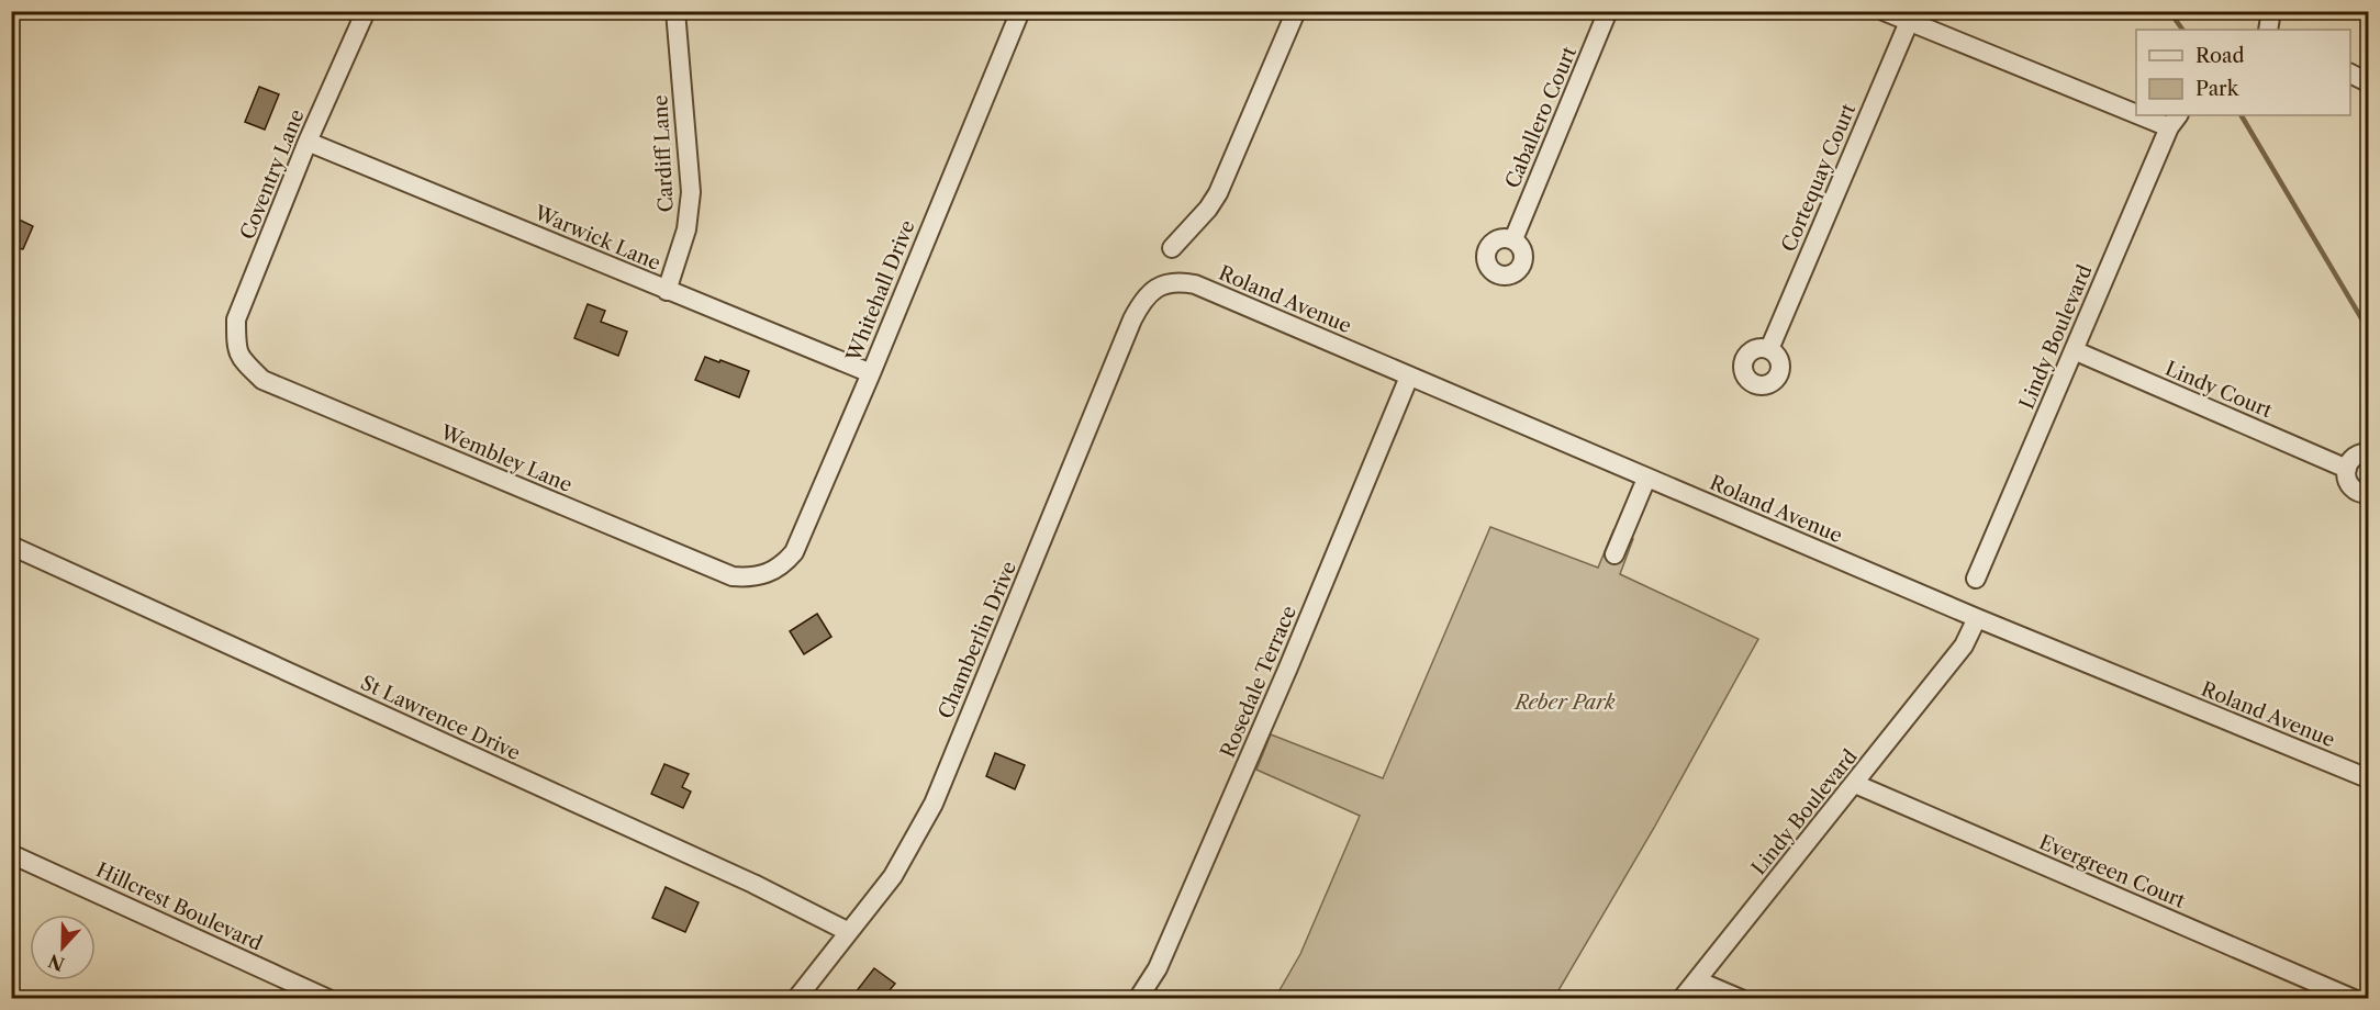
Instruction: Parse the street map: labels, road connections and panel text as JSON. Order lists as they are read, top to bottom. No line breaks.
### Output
{"streets":{"street":["Caballero Court","Cardiff Lane","Coventry Lane","Cortequay Court","Warwick Lane","Whitehall Drive","Roland Avenue","Lindy Boulevard","Lindy Court","Wembley Lane","Chamberlin Drive","Rosedale Terrace","St Lawrence Drive","Evergreen Court","Hillcrest Boulevard"]},"crossings":[["Cardiff Lane","Warwick Lane"],["Coventry Lane","Warwick Lane"],["Coventry Lane","Wembley Lane"],["Warwick Lane","Whitehall Drive"],["Whitehall Drive","Wembley Lane"],["Roland Avenue","Lindy Boulevard"],["Roland Avenue","Chamberlin Drive"],["Roland Avenue","Rosedale Terrace"],["Lindy Boulevard","Lindy Court"],["Lindy Boulevard","Evergreen Court"],["Chamberlin Drive","St Lawrence Drive"]],"parks":["Reber Park"],"legend":["Road","Park"],"north":"bottom"}
